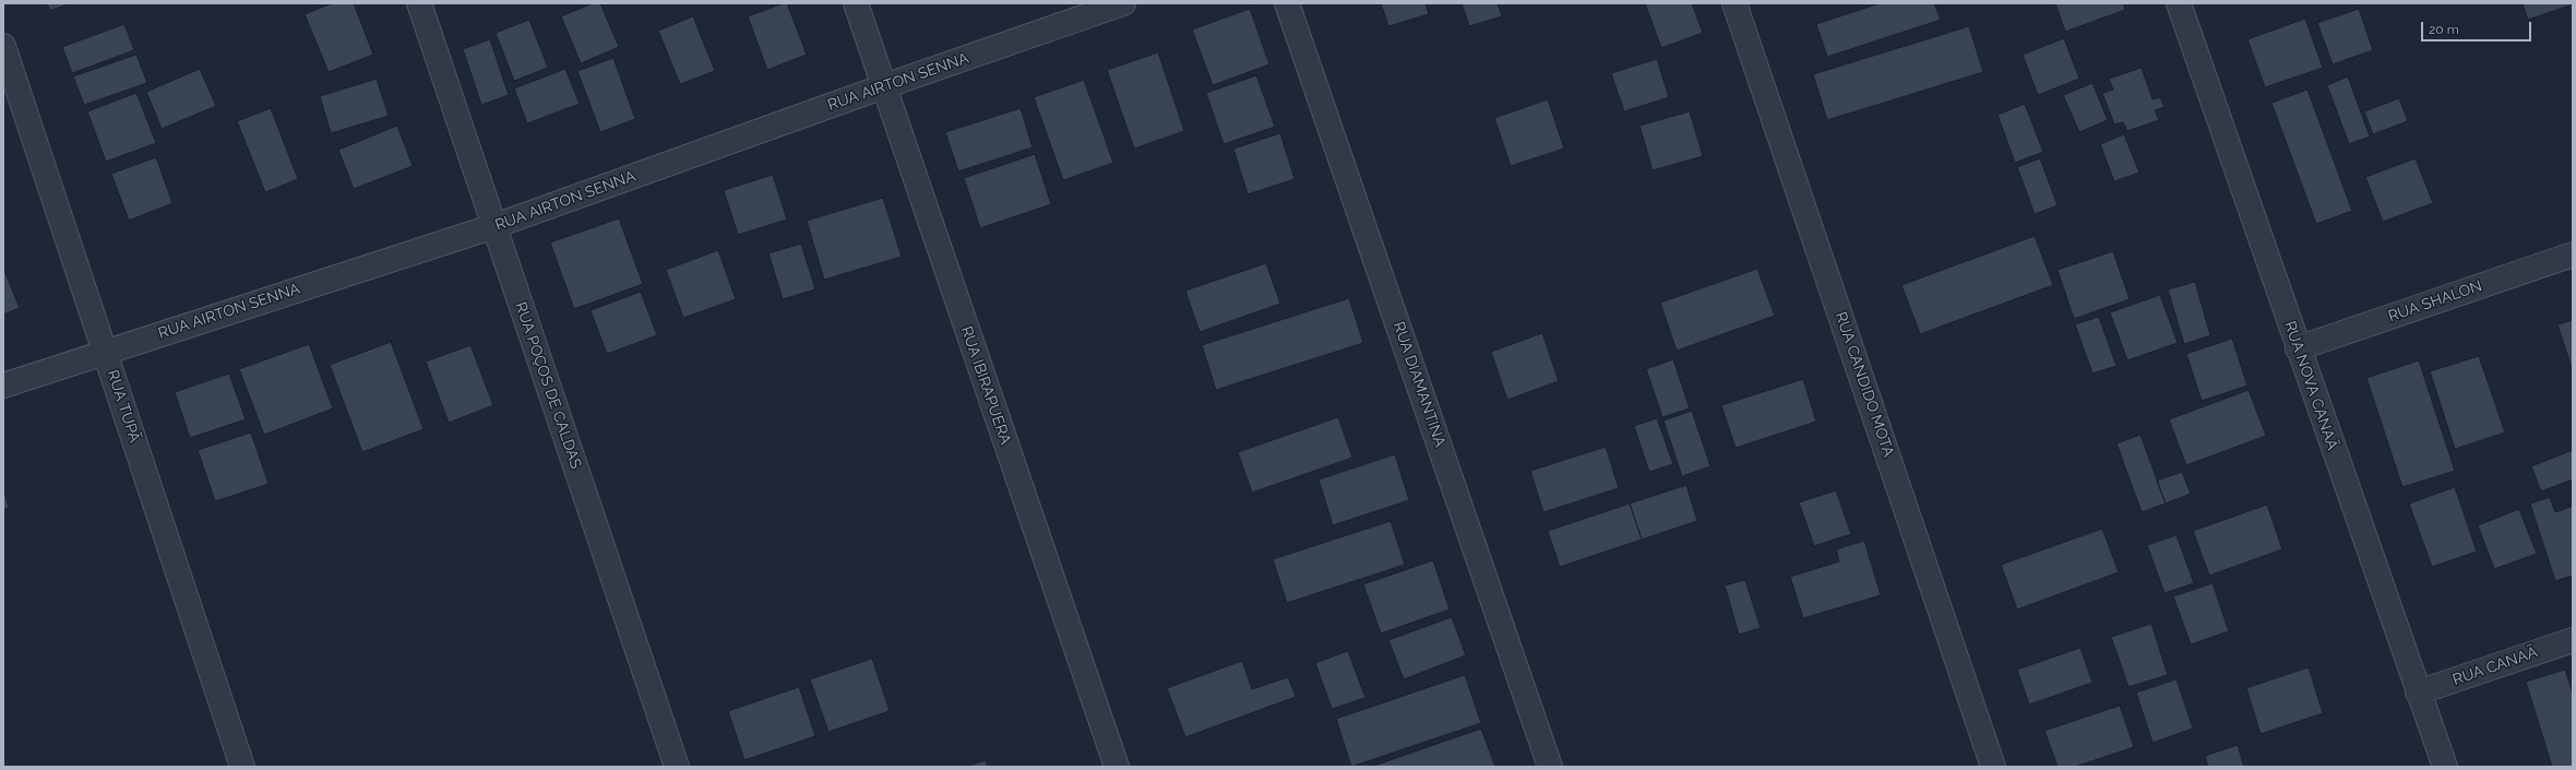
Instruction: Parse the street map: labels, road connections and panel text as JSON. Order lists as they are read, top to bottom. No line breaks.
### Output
{"streets":{"street":["RUA AIRTON SENNA","RUA SHALON","RUA DIAMANTINA","RUA CANDIDO MOTA","RUA POÇOS DE CALDAS","RUA IBIRAPUERA","RUA NOVA CANAÃ","RUA TUPÃ","RUA CANAÃ"]},"crossings":[["RUA AIRTON SENNA","RUA POÇOS DE CALDAS"],["RUA AIRTON SENNA","RUA IBIRAPUERA"],["RUA AIRTON SENNA","RUA TUPÃ"],["RUA SHALON","RUA NOVA CANAÃ"],["RUA NOVA CANAÃ","RUA CANAÃ"]],"scale_bar":"20 m"}
